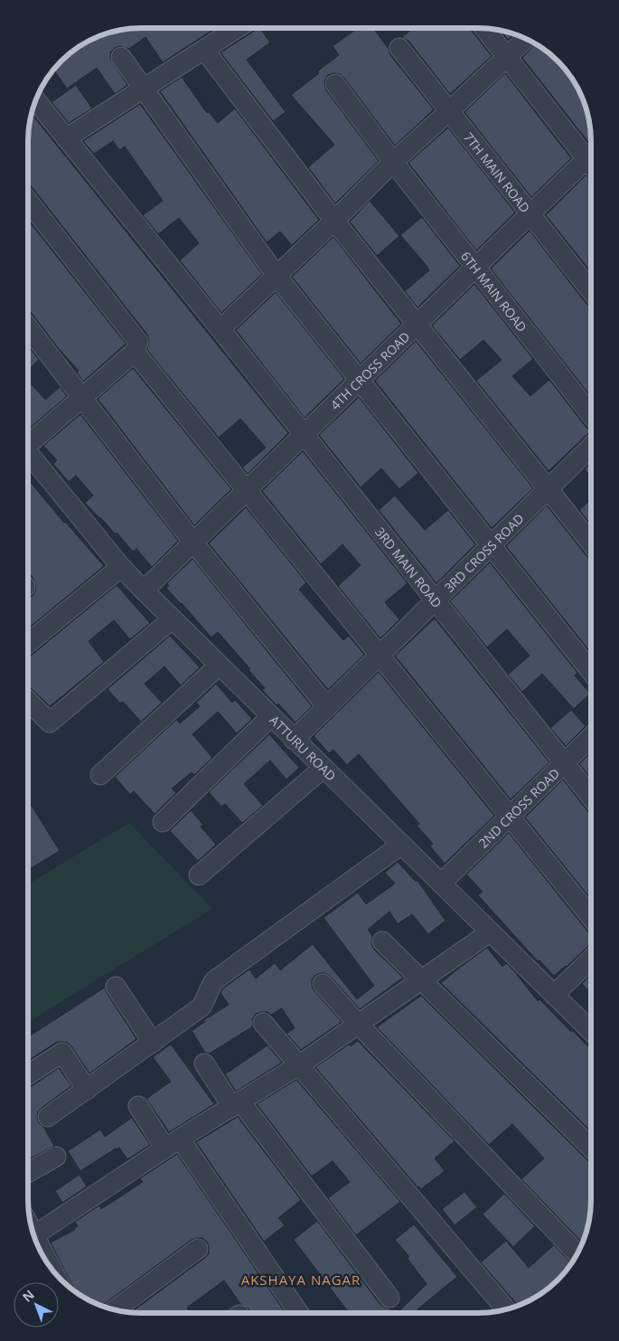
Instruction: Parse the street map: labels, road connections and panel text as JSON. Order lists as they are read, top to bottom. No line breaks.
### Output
{"streets":{"street":["7TH MAIN ROAD","6TH MAIN ROAD","4TH CROSS ROAD","3RD CROSS ROAD","3RD MAIN ROAD","ATTURU ROAD","2ND CROSS ROAD"]},"crossings":[["7TH MAIN ROAD","4TH CROSS ROAD"],["6TH MAIN ROAD","4TH CROSS ROAD"],["4TH CROSS ROAD","3RD MAIN ROAD"],["4TH CROSS ROAD","ATTURU ROAD"],["3RD CROSS ROAD","3RD MAIN ROAD"],["3RD CROSS ROAD","ATTURU ROAD"],["3RD MAIN ROAD","2ND CROSS ROAD"],["ATTURU ROAD","2ND CROSS ROAD"]],"districts":["AKSHAYA NAGAR"],"north":"top left"}
